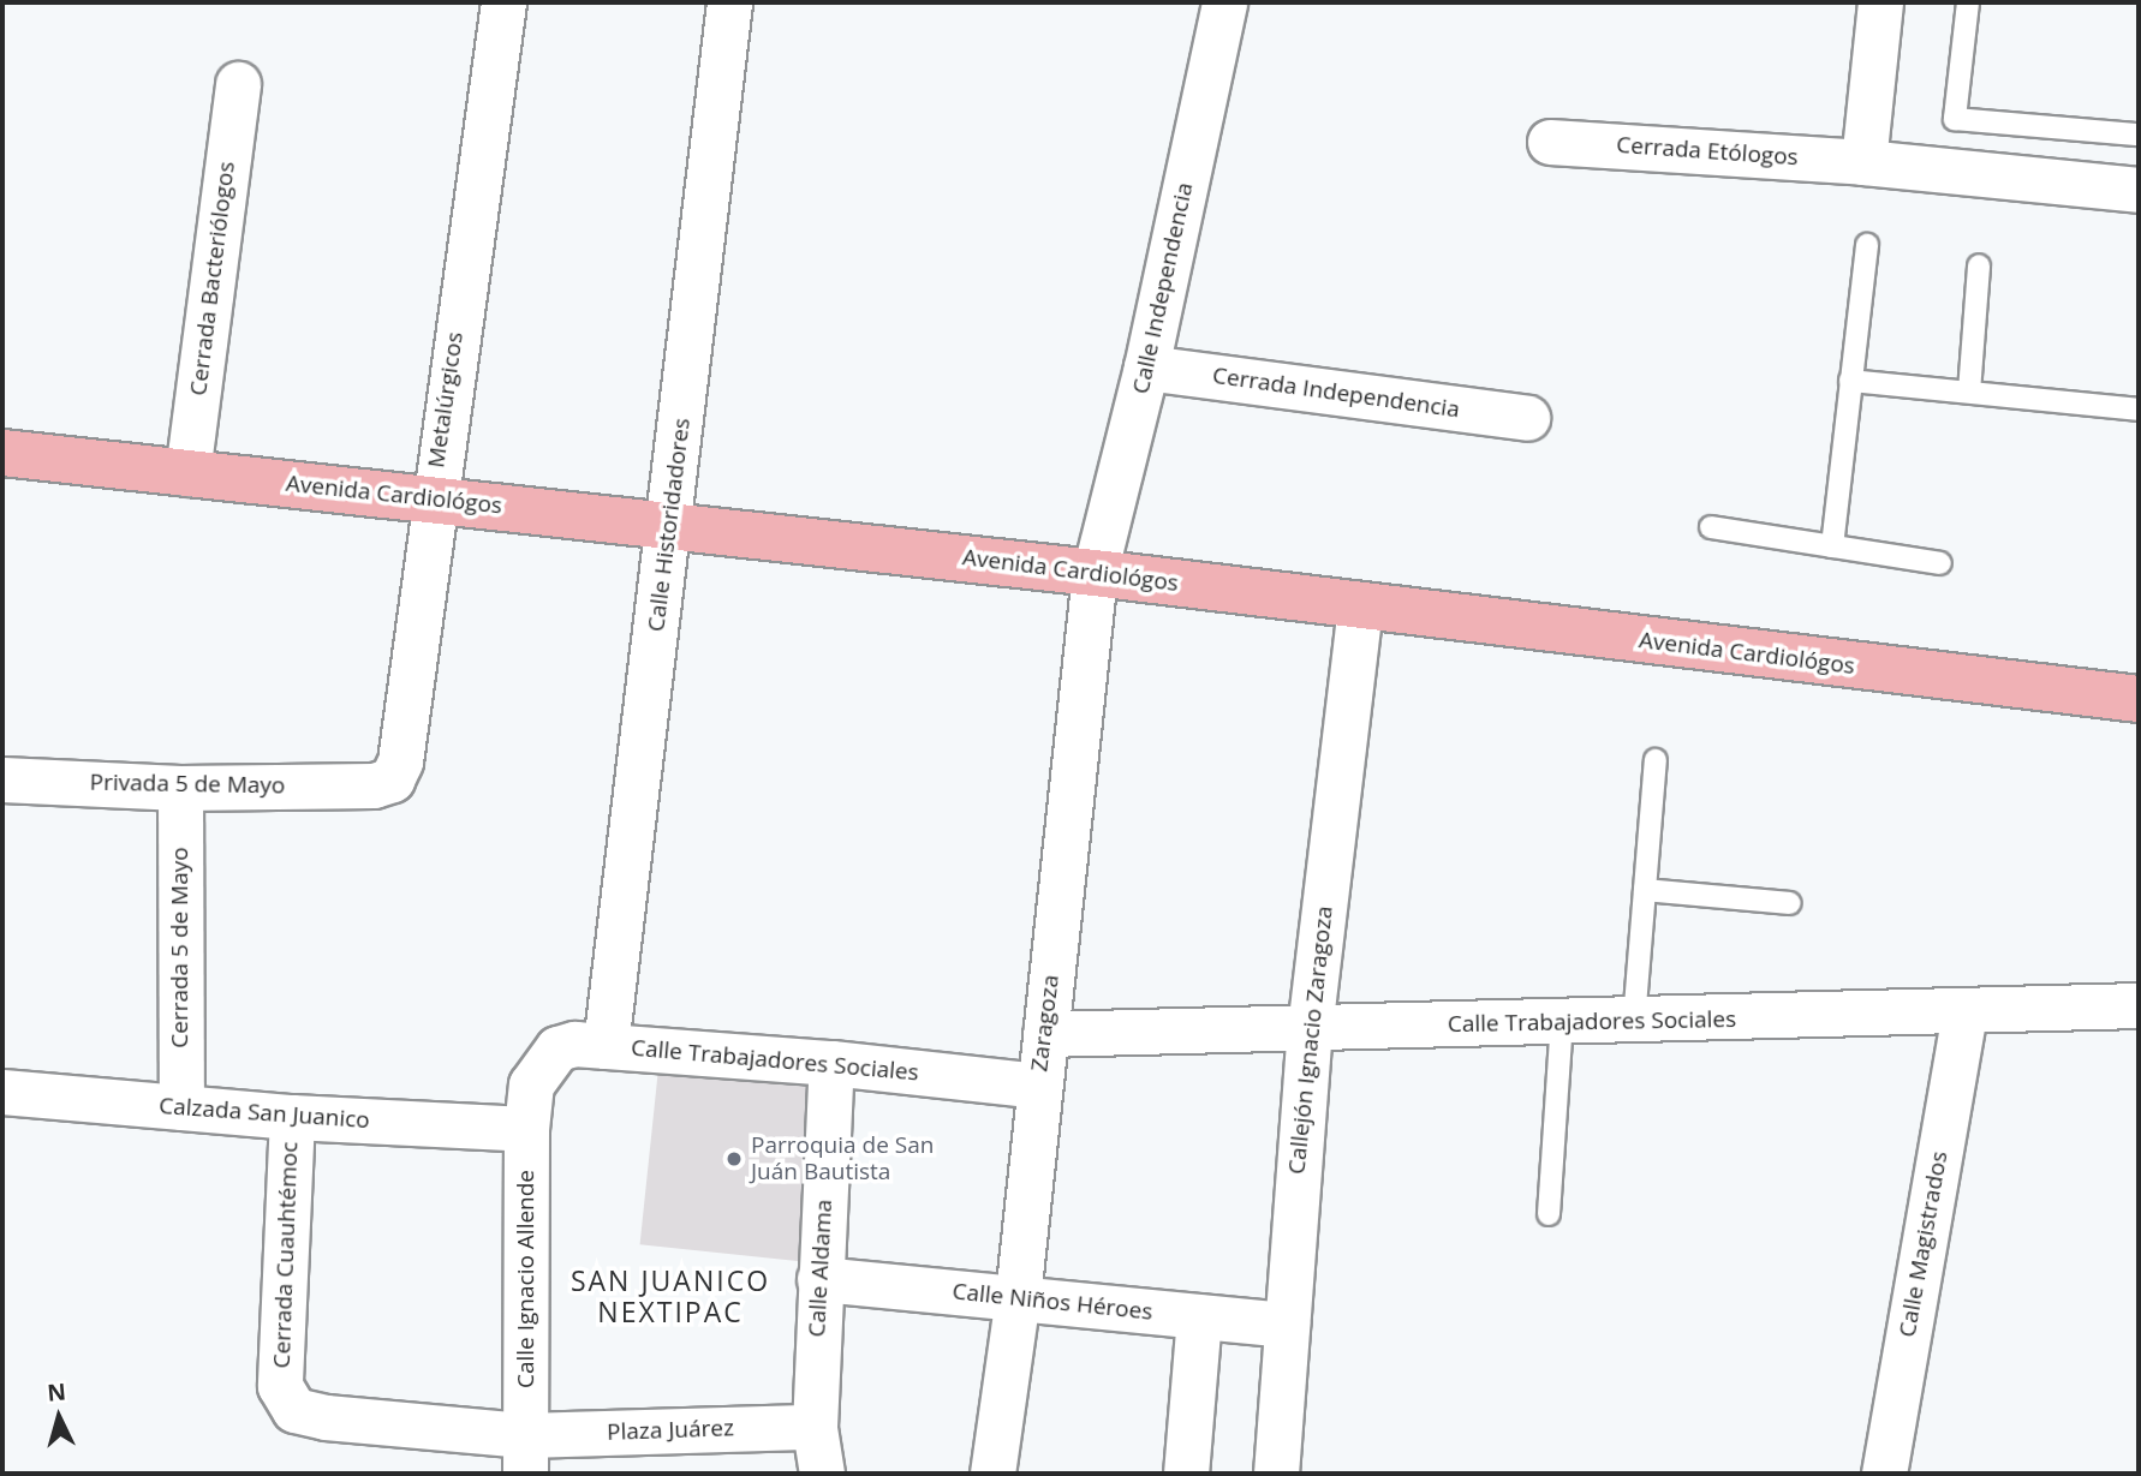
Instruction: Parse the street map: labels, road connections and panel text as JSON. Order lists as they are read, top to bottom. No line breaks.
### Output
{"streets":{"main road":["Avenida Cardiológos"],"street":["Cerrada Etólogos","Cerrada Bacteriólogos","Calle Independencia","Cerrada Independencia","Metalúrgicos","Calle Historidadores","Privada 5 de Mayo","Cerrada 5 de Mayo","Calle Trabajadores Sociales","Zaragoza","Callejón Ignacio Zaragoza","Calzada San Juanico","Calle Magistrados","Cerrada Cuauhtémoc","Calle Aldama","Calle Ignacio Allende","Calle Niños Héroes","Plaza Juárez"]},"crossings":[["Cerrada Bacteriólogos","Avenida Cardiológos"],["Calle Independencia","Cerrada Independencia"],["Calle Independencia","Avenida Cardiológos"],["Calle Independencia","Zaragoza"],["Metalúrgicos","Avenida Cardiológos"],["Metalúrgicos","Privada 5 de Mayo"],["Avenida Cardiológos","Calle Historidadores"],["Avenida Cardiológos","Zaragoza"],["Avenida Cardiológos","Callejón Ignacio Zaragoza"],["Calle Historidadores","Calle Trabajadores Sociales"],["Privada 5 de Mayo","Cerrada 5 de Mayo"],["Cerrada 5 de Mayo","Calzada San Juanico"],["Calle Trabajadores Sociales","Zaragoza"],["Calle Trabajadores Sociales","Callejón Ignacio Zaragoza"],["Calle Trabajadores Sociales","Calle Magistrados"],["Calle Trabajadores Sociales","Calle Aldama"],["Calle Trabajadores Sociales","Calle Ignacio Allende"],["Zaragoza","Calle Niños Héroes"],["Callejón Ignacio Zaragoza","Calle Niños Héroes"],["Calzada San Juanico","Cerrada Cuauhtémoc"],["Calzada San Juanico","Calle Ignacio Allende"],["Cerrada Cuauhtémoc","Calle Ignacio Allende"],["Cerrada Cuauhtémoc","Plaza Juárez"],["Calle Aldama","Calle Niños Héroes"],["Calle Aldama","Plaza Juárez"],["Calle Ignacio Allende","Plaza Juárez"]],"districts":["SAN JUANICO NEXTIPAC"],"places":["Parroquia de San Juán Bautista"],"north":"top"}
